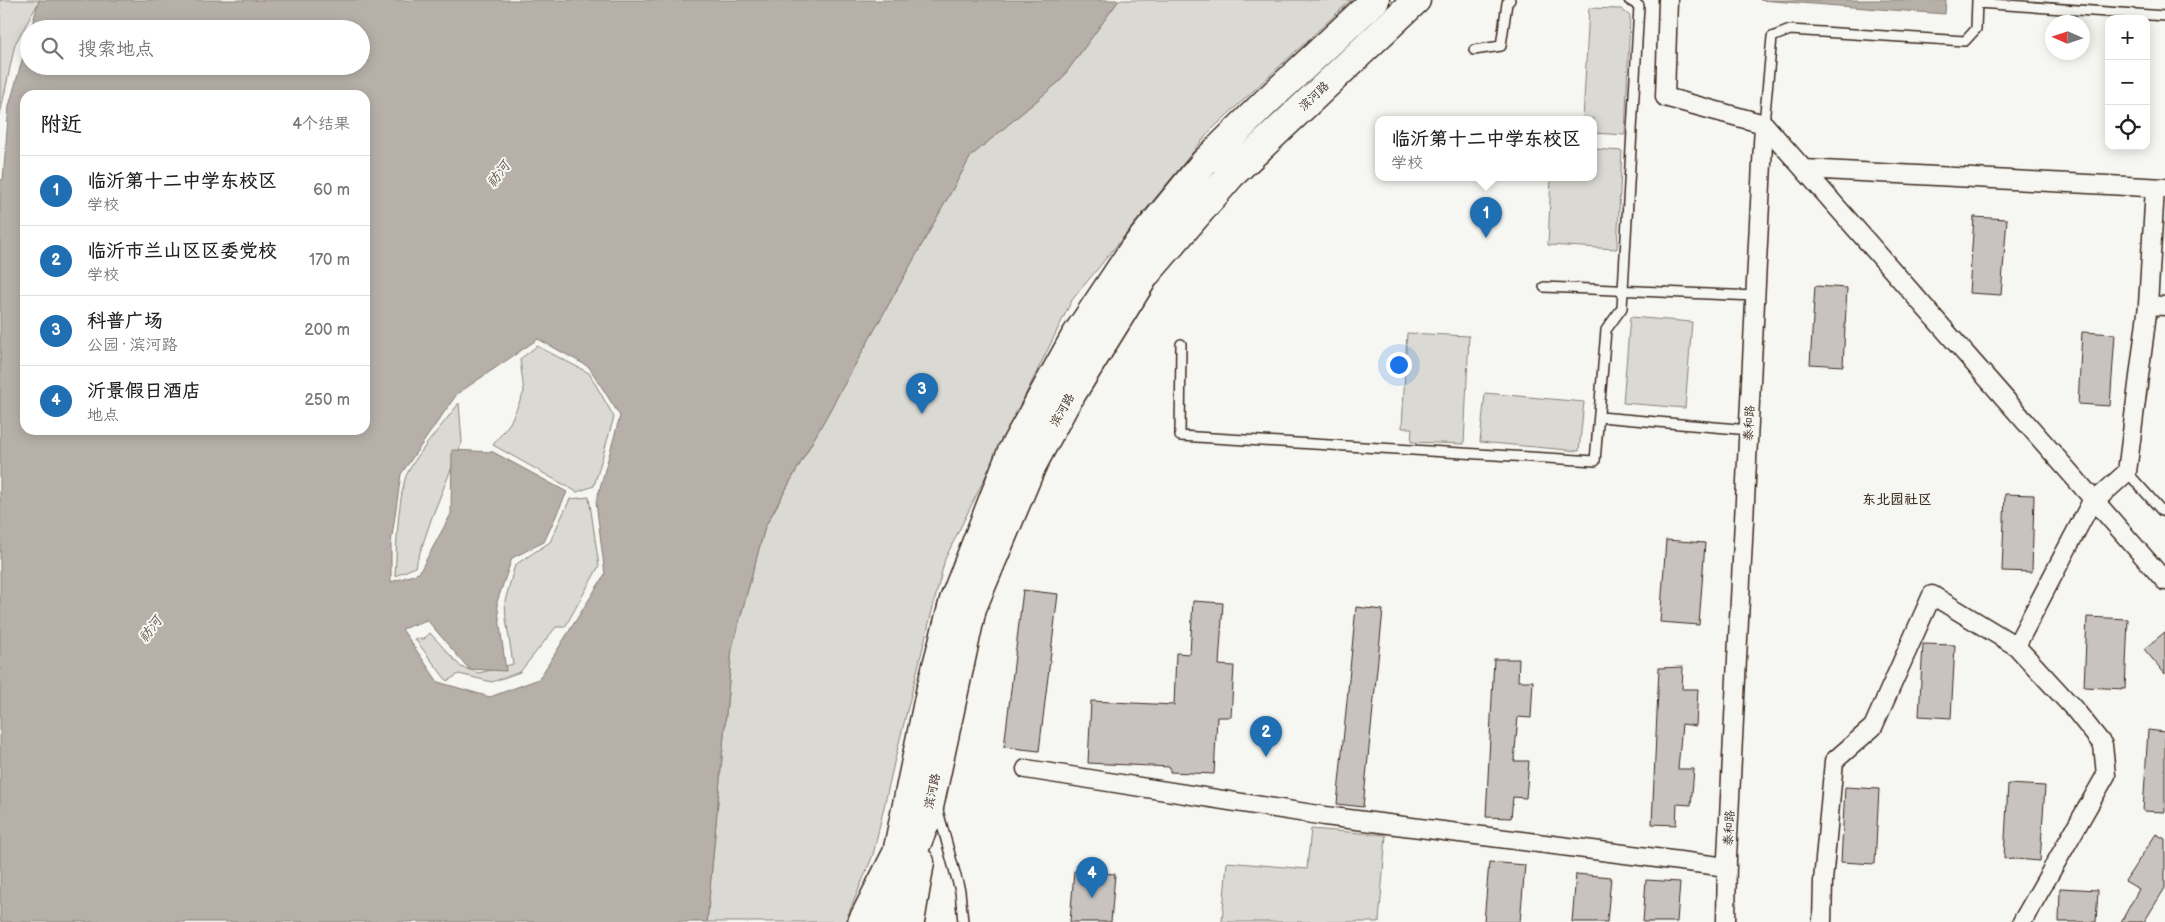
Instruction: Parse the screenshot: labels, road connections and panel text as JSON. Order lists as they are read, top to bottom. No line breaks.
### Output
{"streets":{"main road":["滨河路"],"street":["泰和路"]},"districts":["东北园社区"],"water":["祊河"],"north":"left","page":{"map_buttons":["+","−"],"search":"搜索地点","heading":["附近","4个结果"],"popup":["临沂第十二中学东校区","学校"],"list":[{"mark":"1","name":"临沂第十二中学东校区","note":"学校","value":"60 m"},{"mark":"2","name":"临沂市兰山区区委党校","note":"学校","value":"170 m"},{"mark":"3","name":"科普广场","note":"公园 · 滨河路","value":"200 m"},{"mark":"4","name":"沂景假日酒店","note":"地点","value":"250 m"}],"pins":["1","3","2","4"]}}
